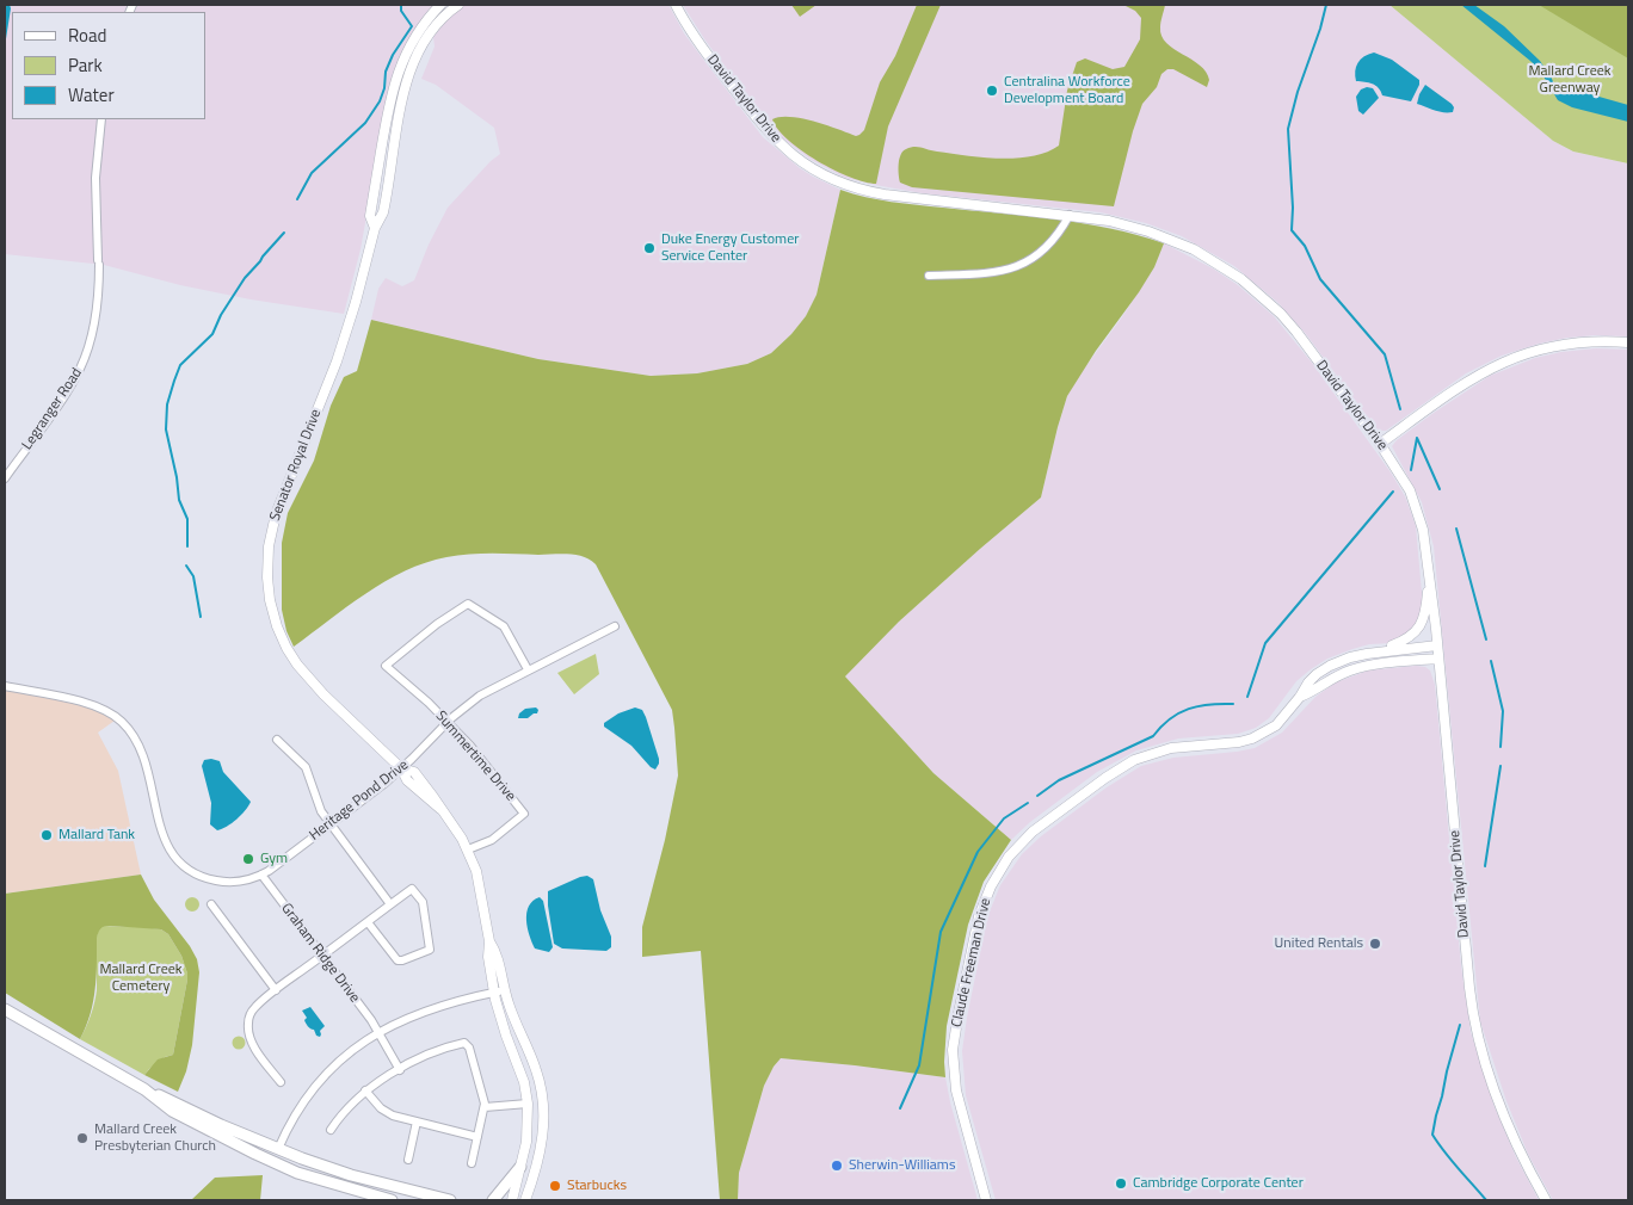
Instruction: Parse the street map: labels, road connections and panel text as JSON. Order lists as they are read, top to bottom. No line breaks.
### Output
{"streets":{"street":["David Taylor Drive","Legranger Road","Senator Royal Drive","Summertime Drive","Heritage Pond Drive","Graham Ridge Drive","Claude Freeman Drive"]},"crossings":[["David Taylor Drive","Claude Freeman Drive"],["Senator Royal Drive","Summertime Drive"],["Senator Royal Drive","Heritage Pond Drive"],["Summertime Drive","Heritage Pond Drive"],["Heritage Pond Drive","Graham Ridge Drive"]],"parks":["Mallard Creek Greenway","Mallard Creek Cemetery"],"places":["Centralina Workforce Development Board","Duke Energy Customer Service Center","Mallard Tank","Gym","United Rentals","Mallard Creek Presbyterian Church","Sherwin-Williams","Cambridge Corporate Center","Starbucks"],"legend":["Road","Park","Water"]}
